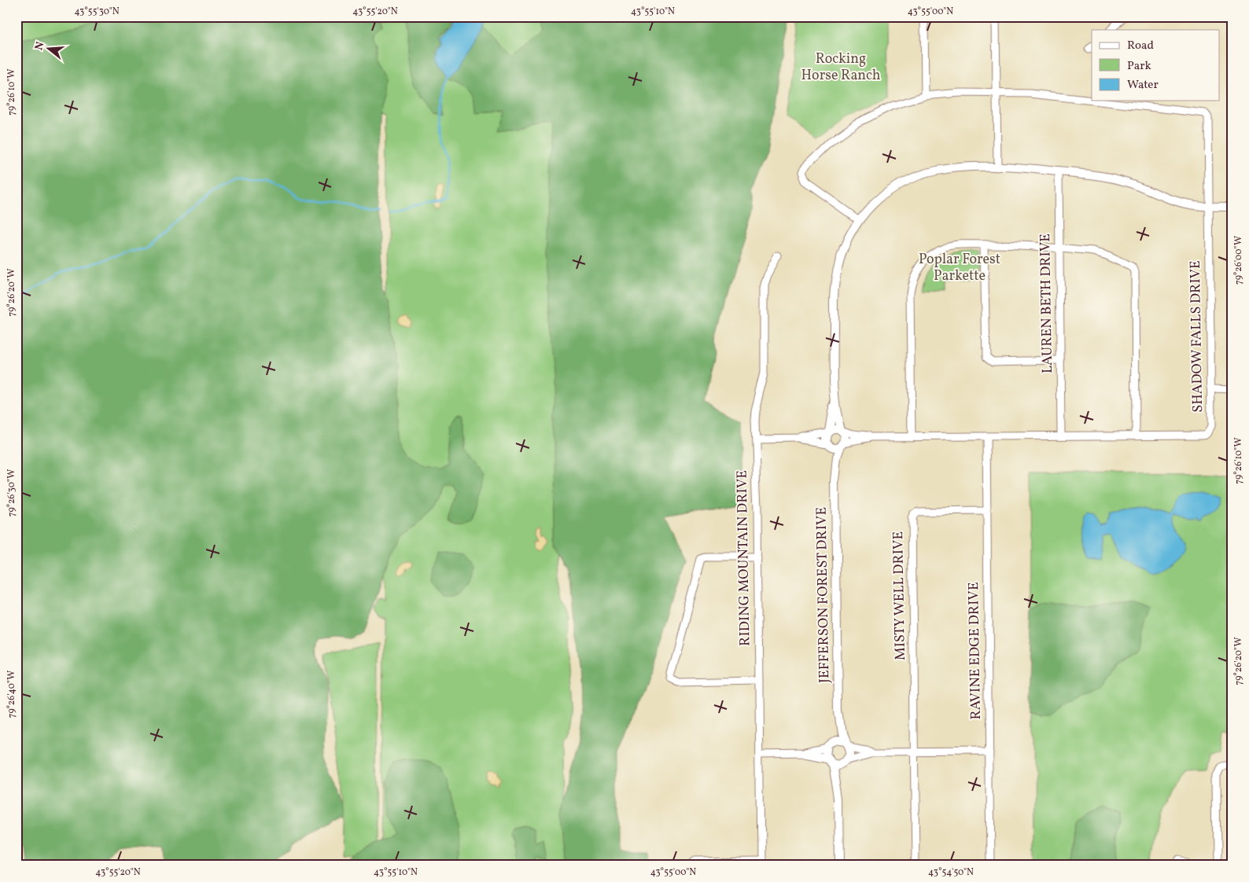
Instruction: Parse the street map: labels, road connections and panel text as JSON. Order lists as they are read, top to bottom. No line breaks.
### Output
{"streets":{"street":["LAUREN BETH DRIVE","SHADOW FALLS DRIVE","RIDING MOUNTAIN DRIVE","JEFFERSON FOREST DRIVE","MISTY WELL DRIVE","RAVINE EDGE DRIVE"]},"crossings":[["LAUREN BETH DRIVE","SHADOW FALLS DRIVE"],["SHADOW FALLS DRIVE","JEFFERSON FOREST DRIVE"],["SHADOW FALLS DRIVE","RAVINE EDGE DRIVE"],["MISTY WELL DRIVE","RAVINE EDGE DRIVE"]],"parks":["Rocking Horse Ranch","Poplar Forest Parkette"],"legend":["Road","Park","Water"],"north":"left","coordinates":["43°55'30\"N","43°55'20\"N","43°55'10\"N","43°55'00\"N","79°26'10\"W","79°26'00\"W","79°26'20\"W","79°26'30\"W","79°26'40\"W","43°54'50\"N"]}
